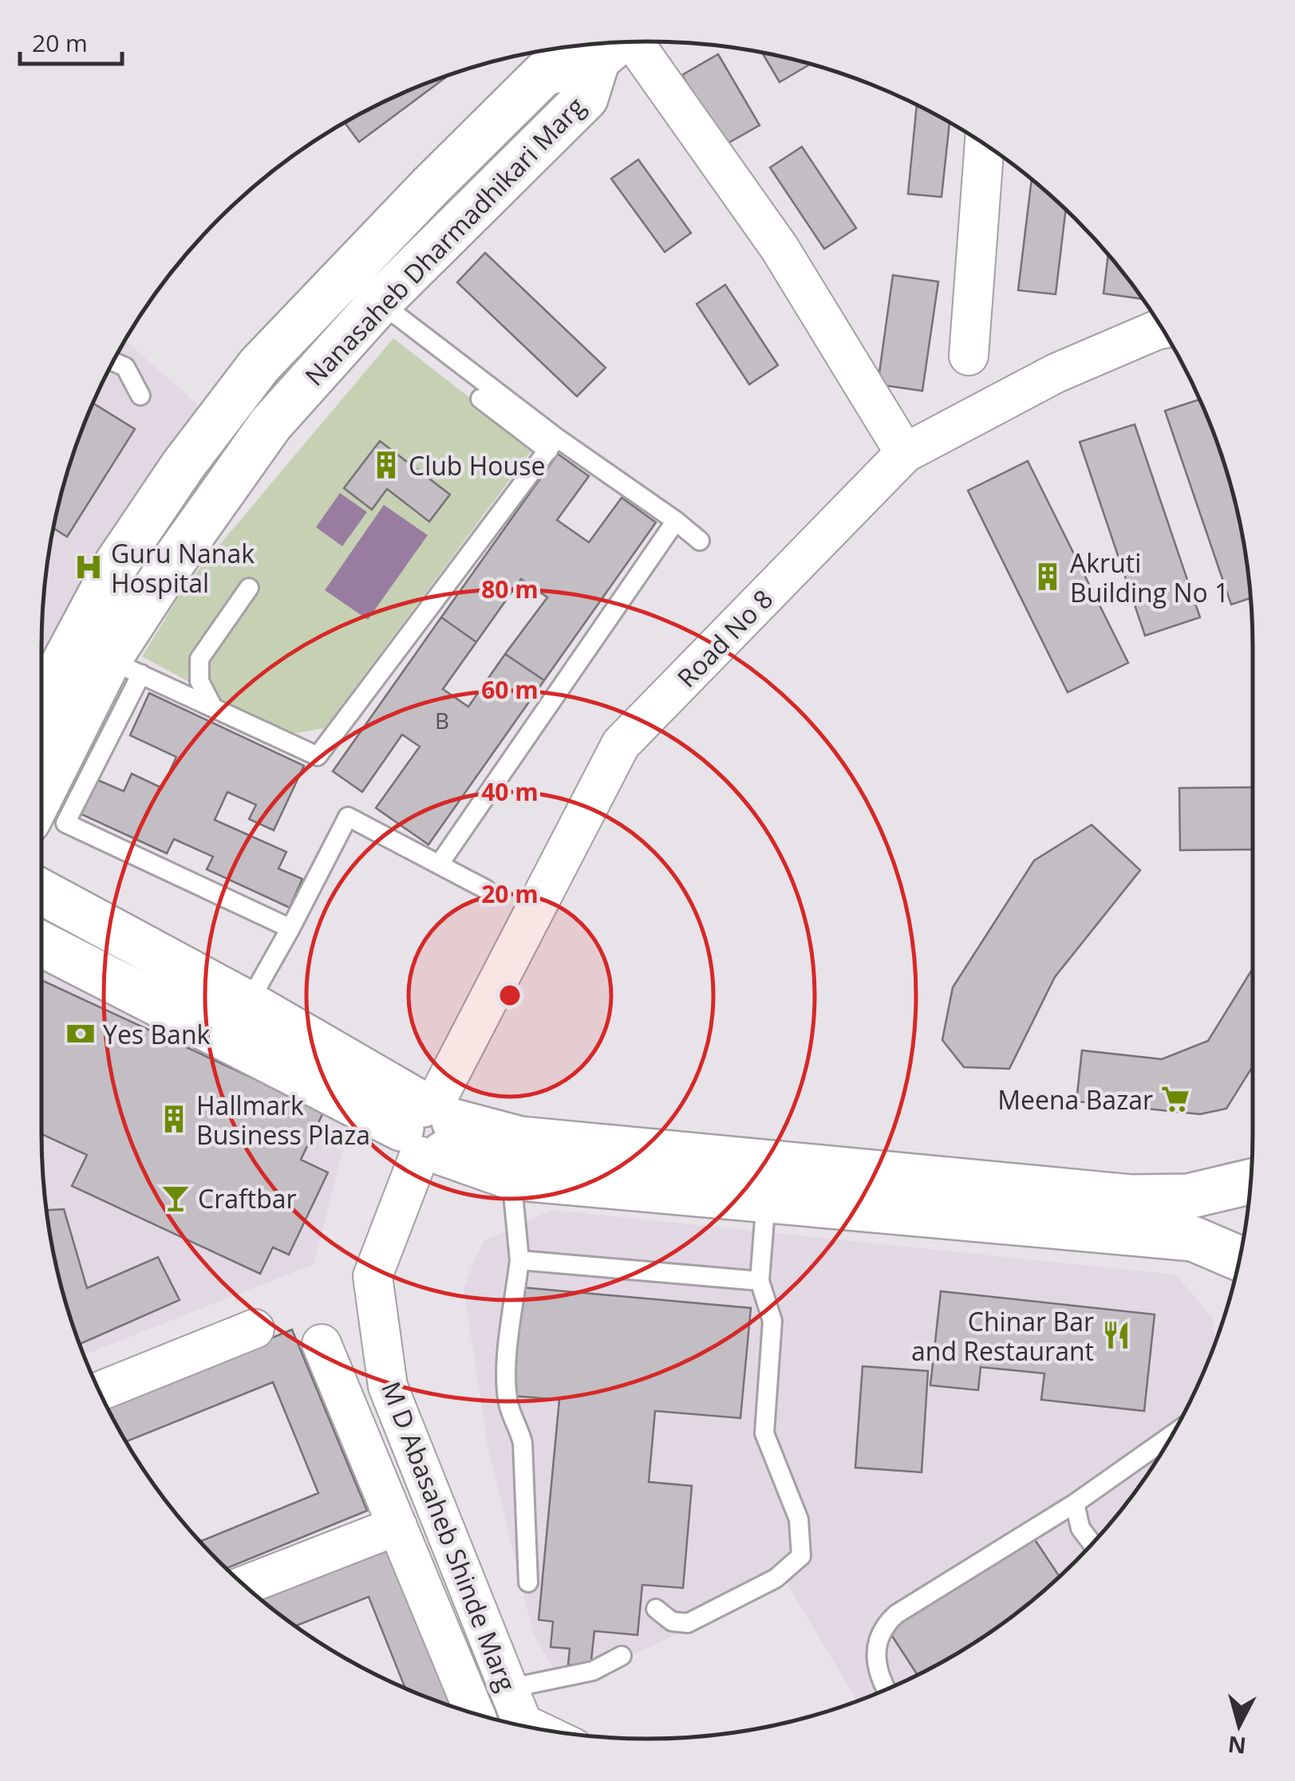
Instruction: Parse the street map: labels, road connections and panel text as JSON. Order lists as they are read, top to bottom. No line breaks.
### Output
{"streets":{"street":["Nanasaheb Dharmadhikari Marg","Road No 8","M D Abasaheb Shinde Marg"]},"crossings":[["Road No 8","M D Abasaheb Shinde Marg"]],"places":{"building":["Club House","Akruti Building No 1","Hallmark Business Plaza"],"hospital":["Guru Nanak Hospital"],"bank":["Yes Bank"],"supermarket":["Meena Bazar"],"bar":["Craftbar"],"restaurant":["Chinar Bar and Restaurant"]},"house_numbers":["B"],"scale_bar":"20 m","north":"bottom","rings":["80 m","60 m","40 m","20 m"]}
